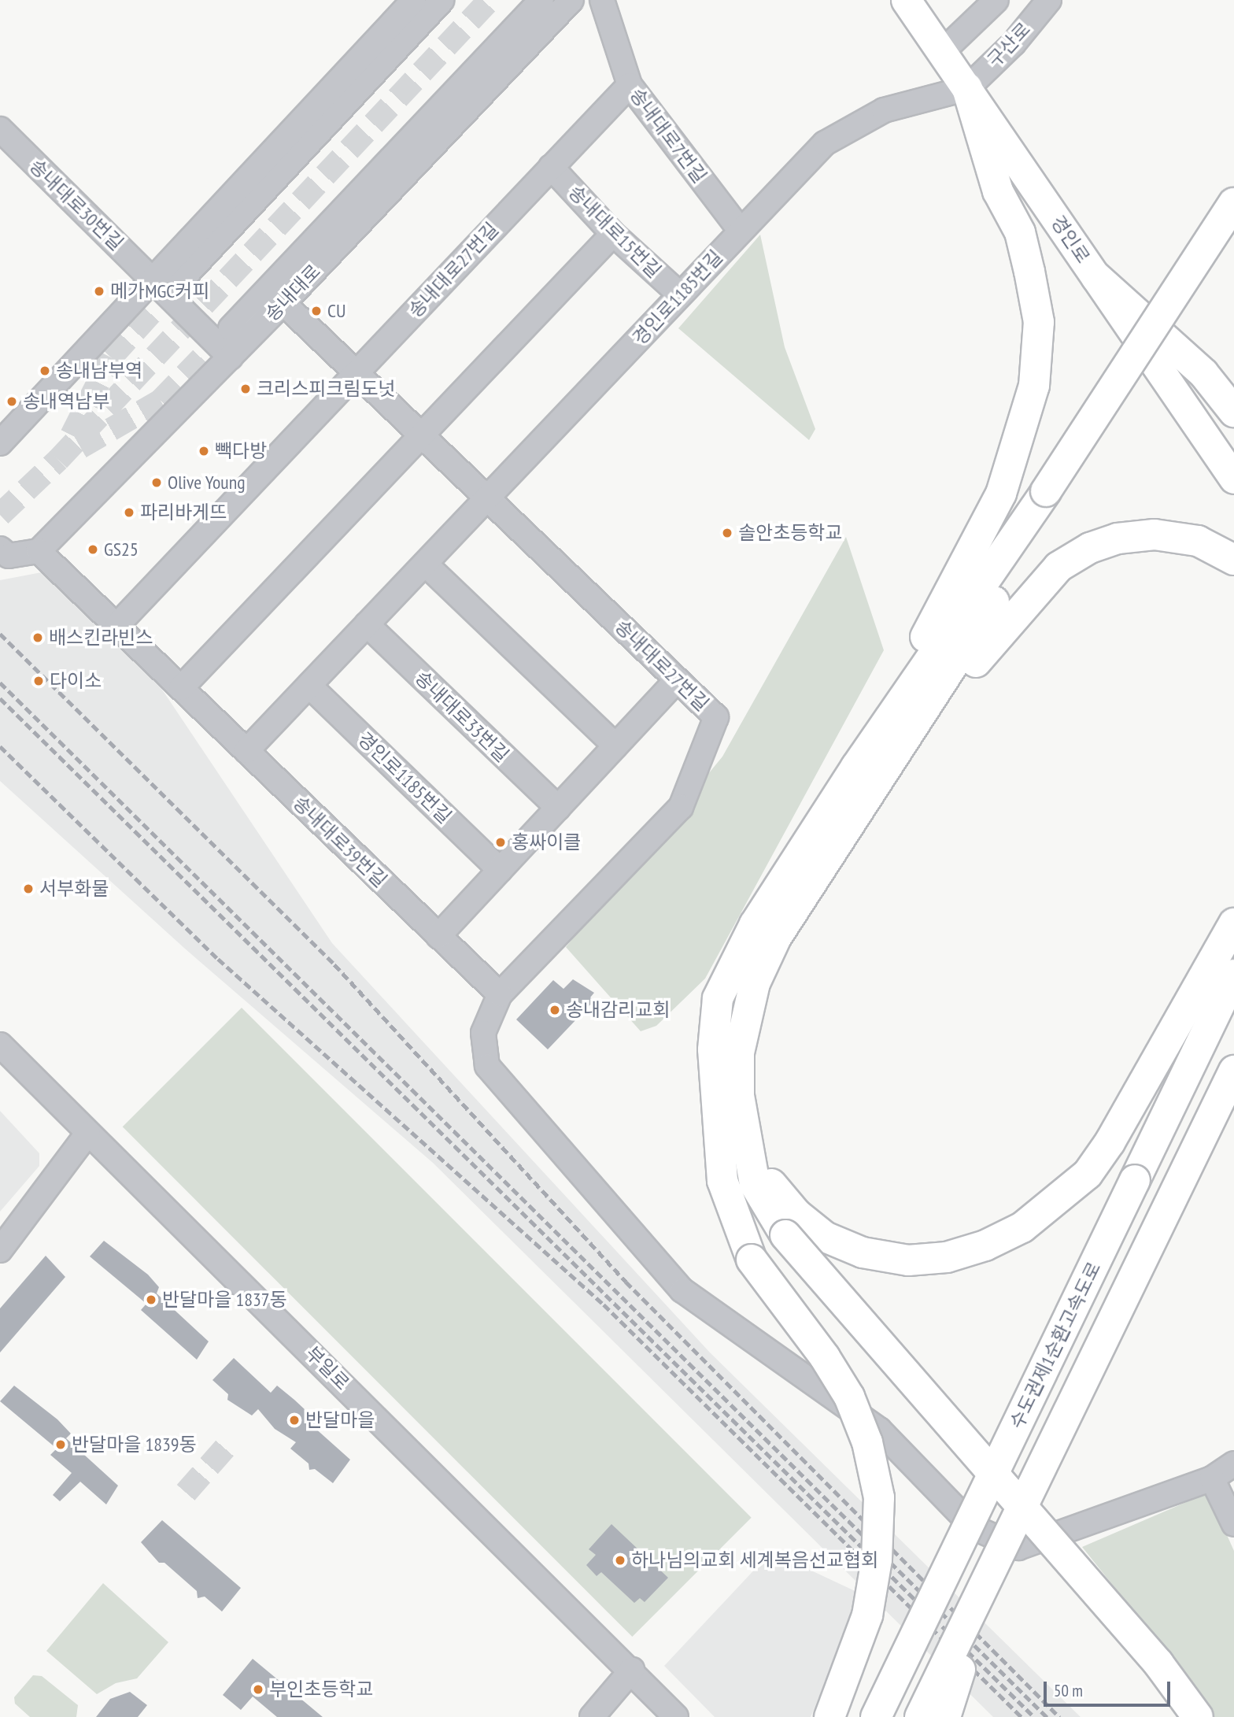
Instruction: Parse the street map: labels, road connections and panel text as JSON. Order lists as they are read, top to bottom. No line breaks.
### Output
{"streets":{"highway":["수도권제1순환고속도로"],"main road":["경인로"],"street":["구산로","송내대로7번길","송내대로30번길","송내대로15번길","송내대로27번길","송내대로","경인로1185번길","송내대로33번길","송내대로39번길","부일로"]},"crossings":[["구산로","경인로"],["구산로","경인로1185번길"],["송내대로7번길","송내대로27번길"],["송내대로7번길","경인로1185번길"],["송내대로30번길","송내대로"],["송내대로15번길","송내대로27번길"],["송내대로15번길","경인로1185번길"],["경인로","경인로1185번길"],["송내대로27번길","송내대로"],["송내대로27번길","경인로1185번길"],["송내대로27번길","송내대로39번길"],["송내대로","송내대로39번길"],["경인로1185번길","송내대로33번길"],["경인로1185번길","송내대로39번길"]],"places":["메가MGC커피","CU","송내남부역","크리스피크림도넛","송내역남부","빽다방","Olive Young","파리바게뜨","솔안초등학교","GS25","배스킨라빈스","다이소","홍싸이클","서부화물","송내감리교회","반달마을 1837동","반달마을","반달마을 1839동","하나님의교회 세계복음선교협회","부인초등학교"],"scale_bar":"50 m"}
